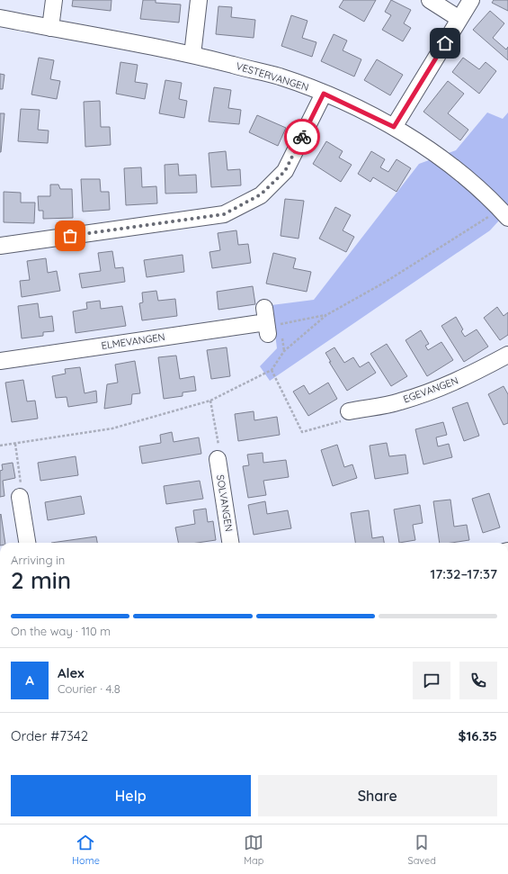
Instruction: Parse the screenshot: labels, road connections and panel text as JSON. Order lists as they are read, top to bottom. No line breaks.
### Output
{"streets":{"street":["VESTERVANGEN","ELMEVANGEN","EGEVANGEN","SOLVANGEN"]},"page":{"heading":["2 min","Arriving in","17:32–17:37"],"panel":["Alex","Courier · 4.8","Order #7342","$16.35"],"bar":"On the way · 110 m","round":"A","buttons":["Help","Share"],"tabs":["Home","Map","Saved"]}}
